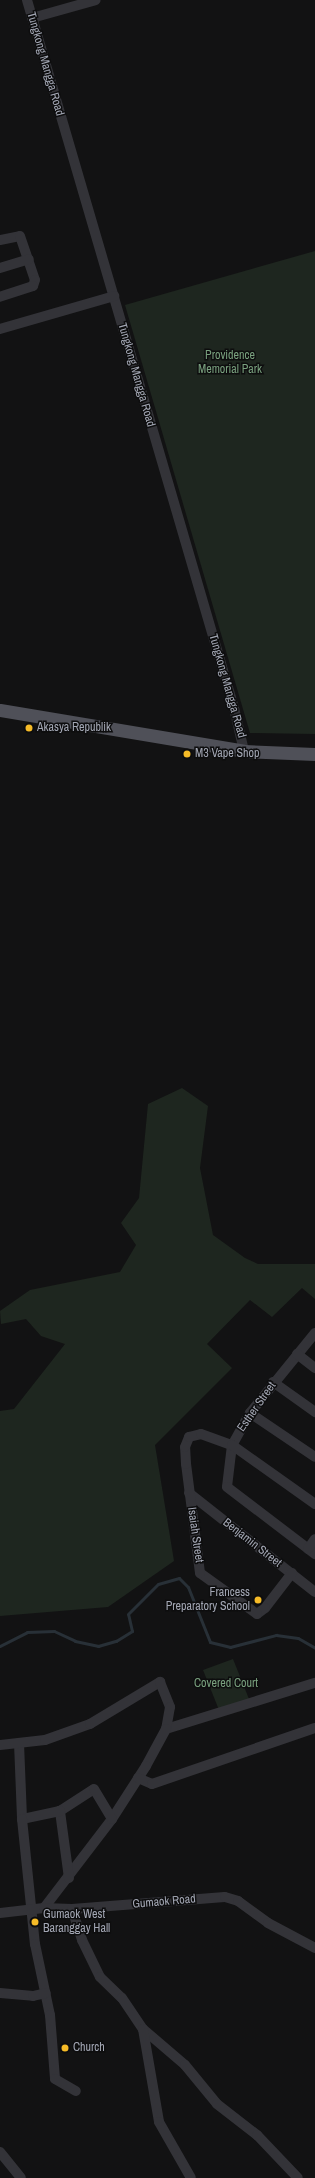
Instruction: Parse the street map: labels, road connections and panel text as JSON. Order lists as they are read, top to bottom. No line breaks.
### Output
{"streets":{"street":["Tungkong Mangga Road","Esther Street","Isaiah Street","Benjamin Street","Gumaok Road"]},"crossings":[["Isaiah Street","Benjamin Street"]],"parks":["Providence Memorial Park","Covered Court"],"places":["Akasya Republik","M3 Vape Shop","Francess Preparatory School","Gumaok West Baranggay Hall","Church"]}
